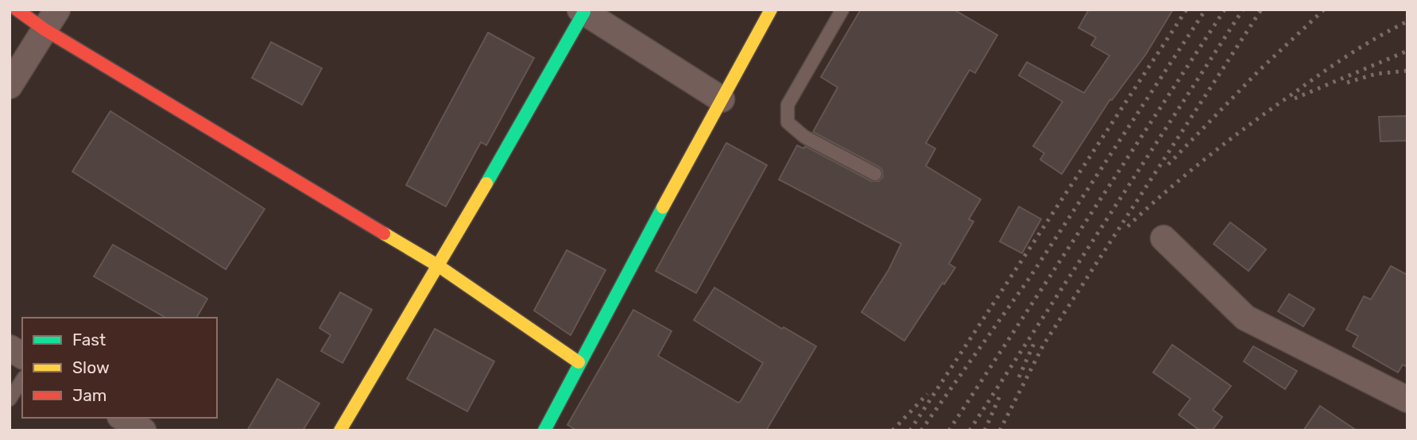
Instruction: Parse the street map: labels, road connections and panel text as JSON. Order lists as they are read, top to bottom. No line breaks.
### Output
{"legend":["Fast","Slow","Jam"]}
